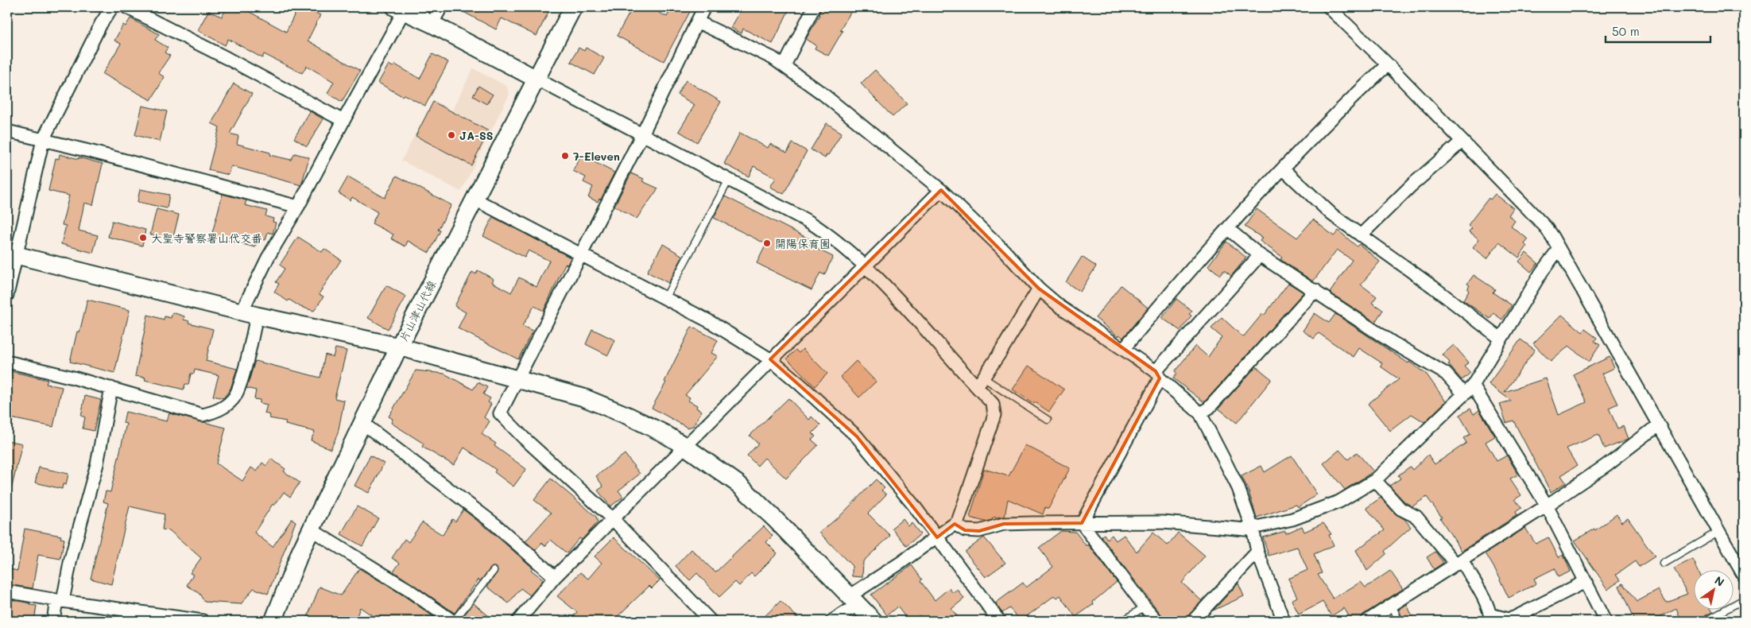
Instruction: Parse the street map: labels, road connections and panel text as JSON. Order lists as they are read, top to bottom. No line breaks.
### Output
{"streets":{"street":["片山津山代線"]},"places":["JA-SS","7-Eleven","大聖寺警察署山代交番","開陽保育園"],"scale_bar":"50 m","north":"top right"}
